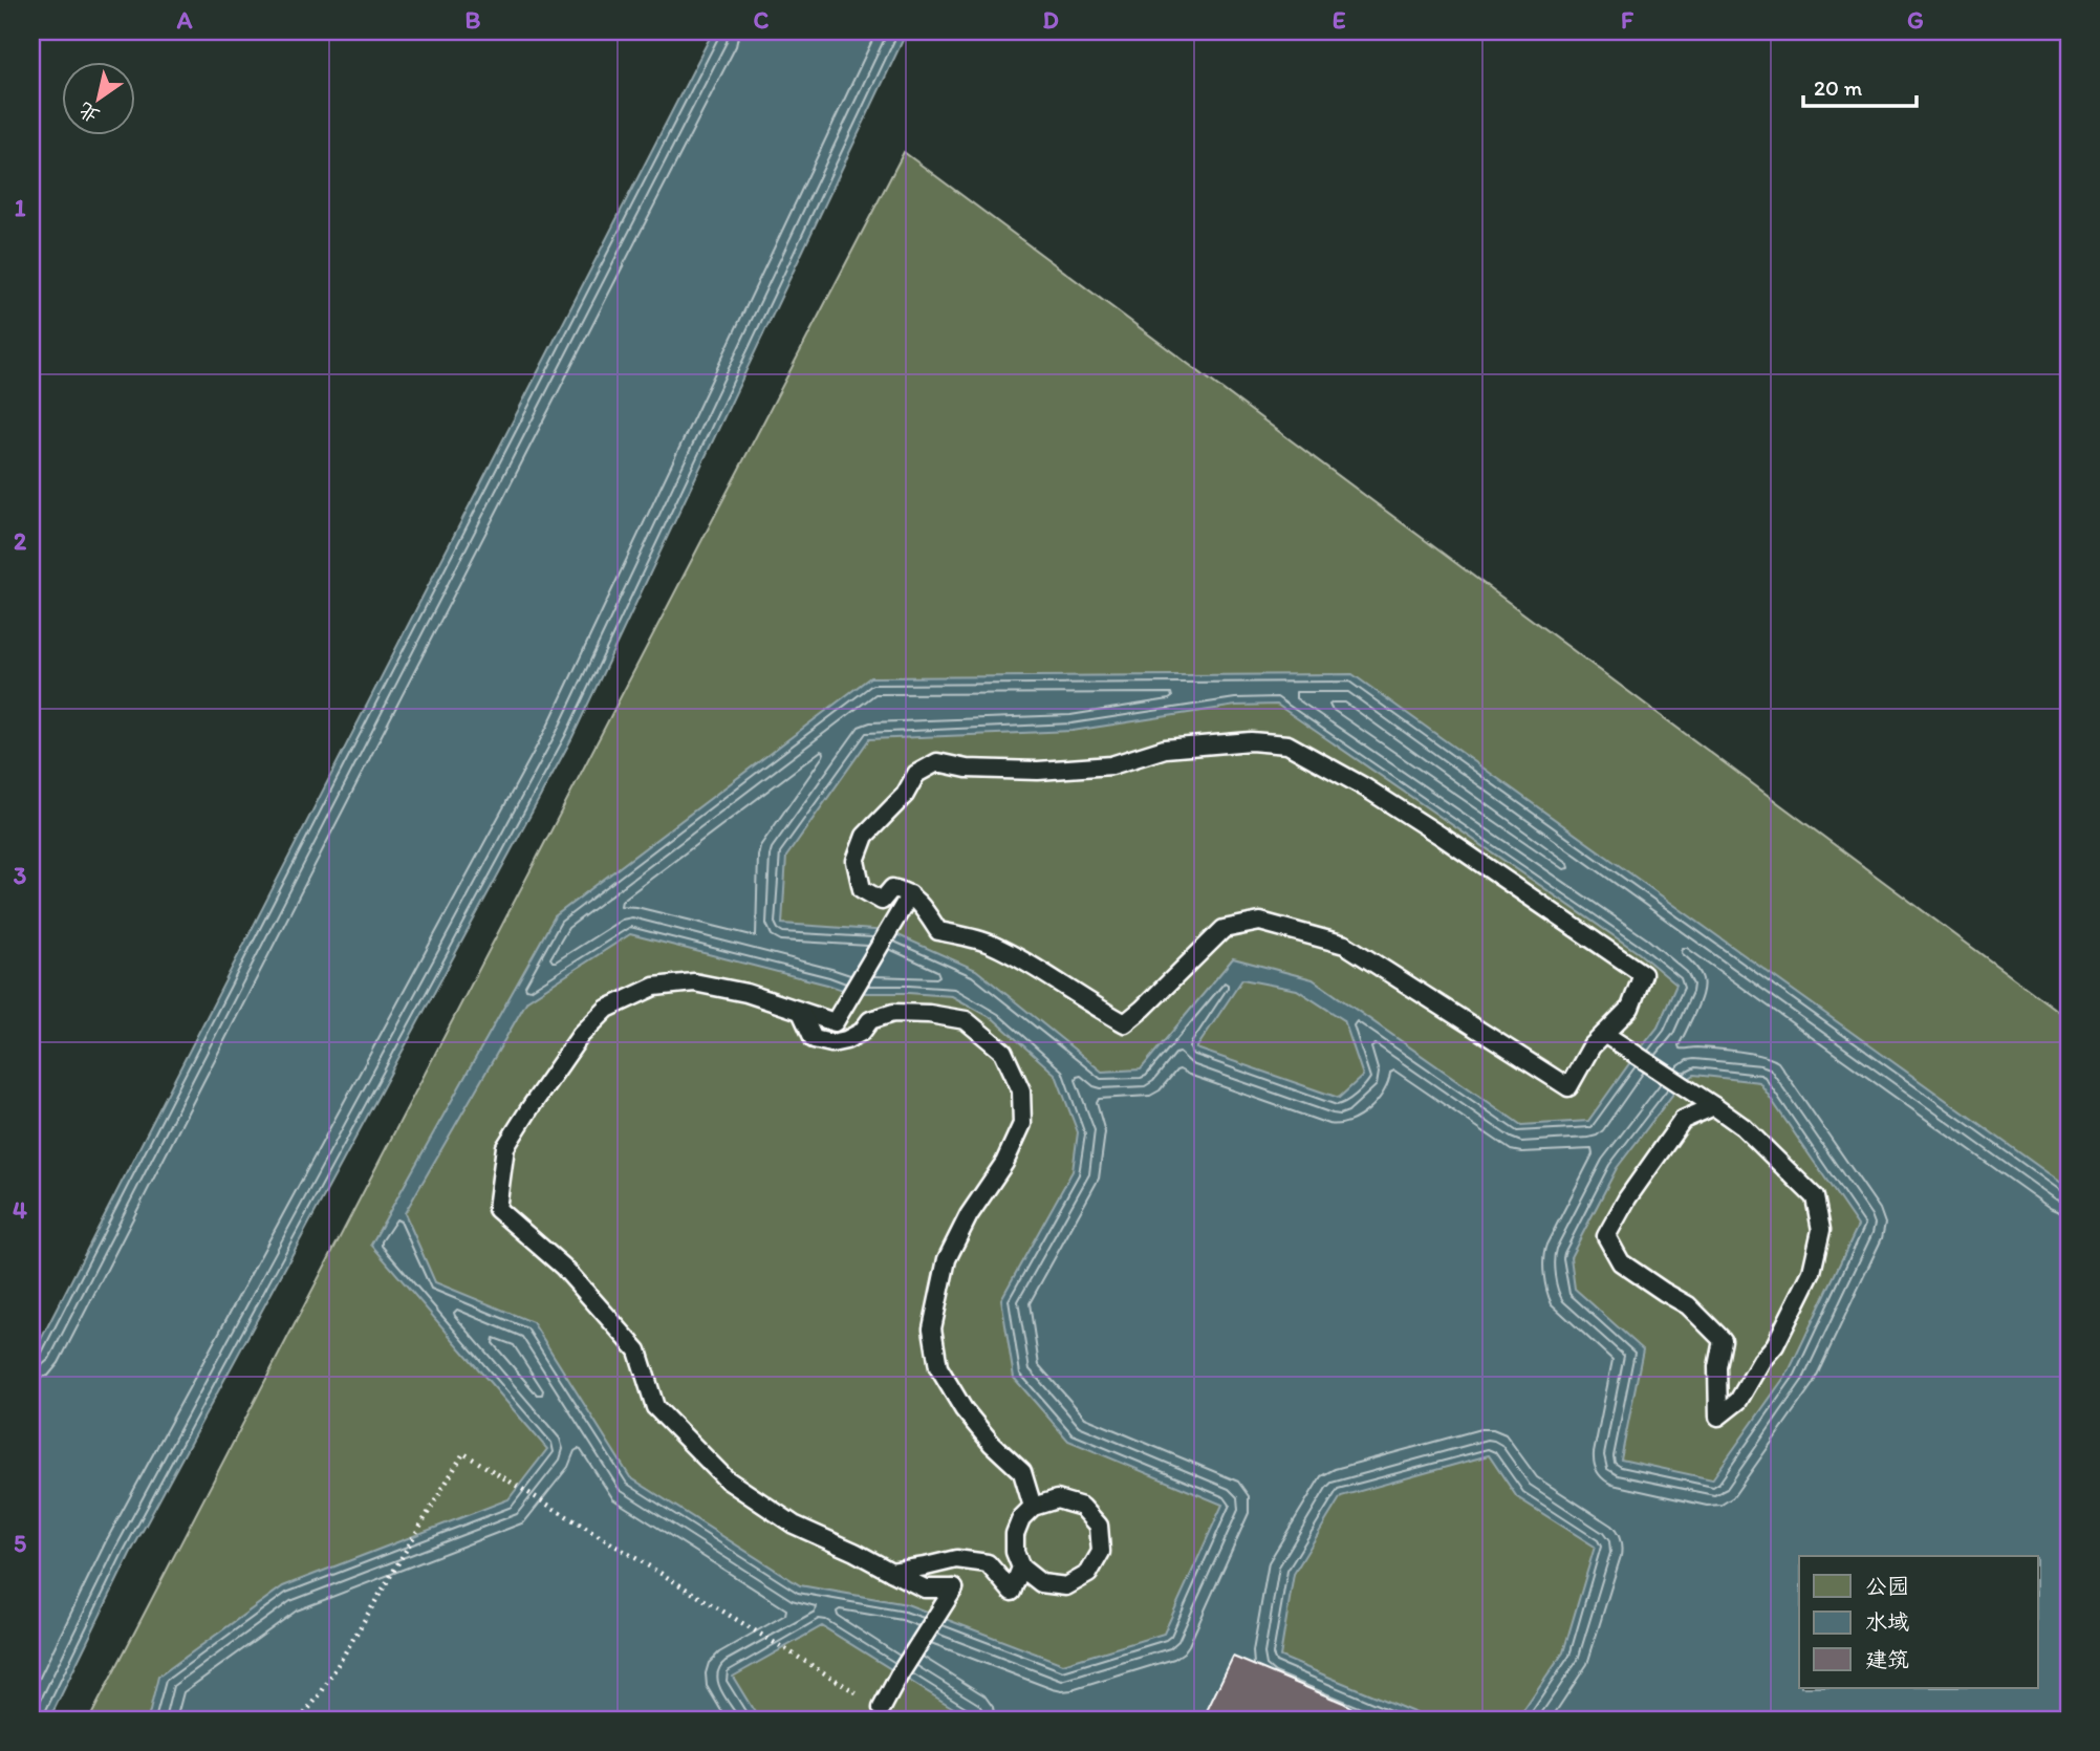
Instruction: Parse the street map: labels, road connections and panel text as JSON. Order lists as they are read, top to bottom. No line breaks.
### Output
{"legend":["公园","水域","建筑"],"scale_bar":"20 m","north":"bottom left","grid":{"columns":["A","B","C","D","E","F","G"],"rows":["1","2","3","4","5"]}}
